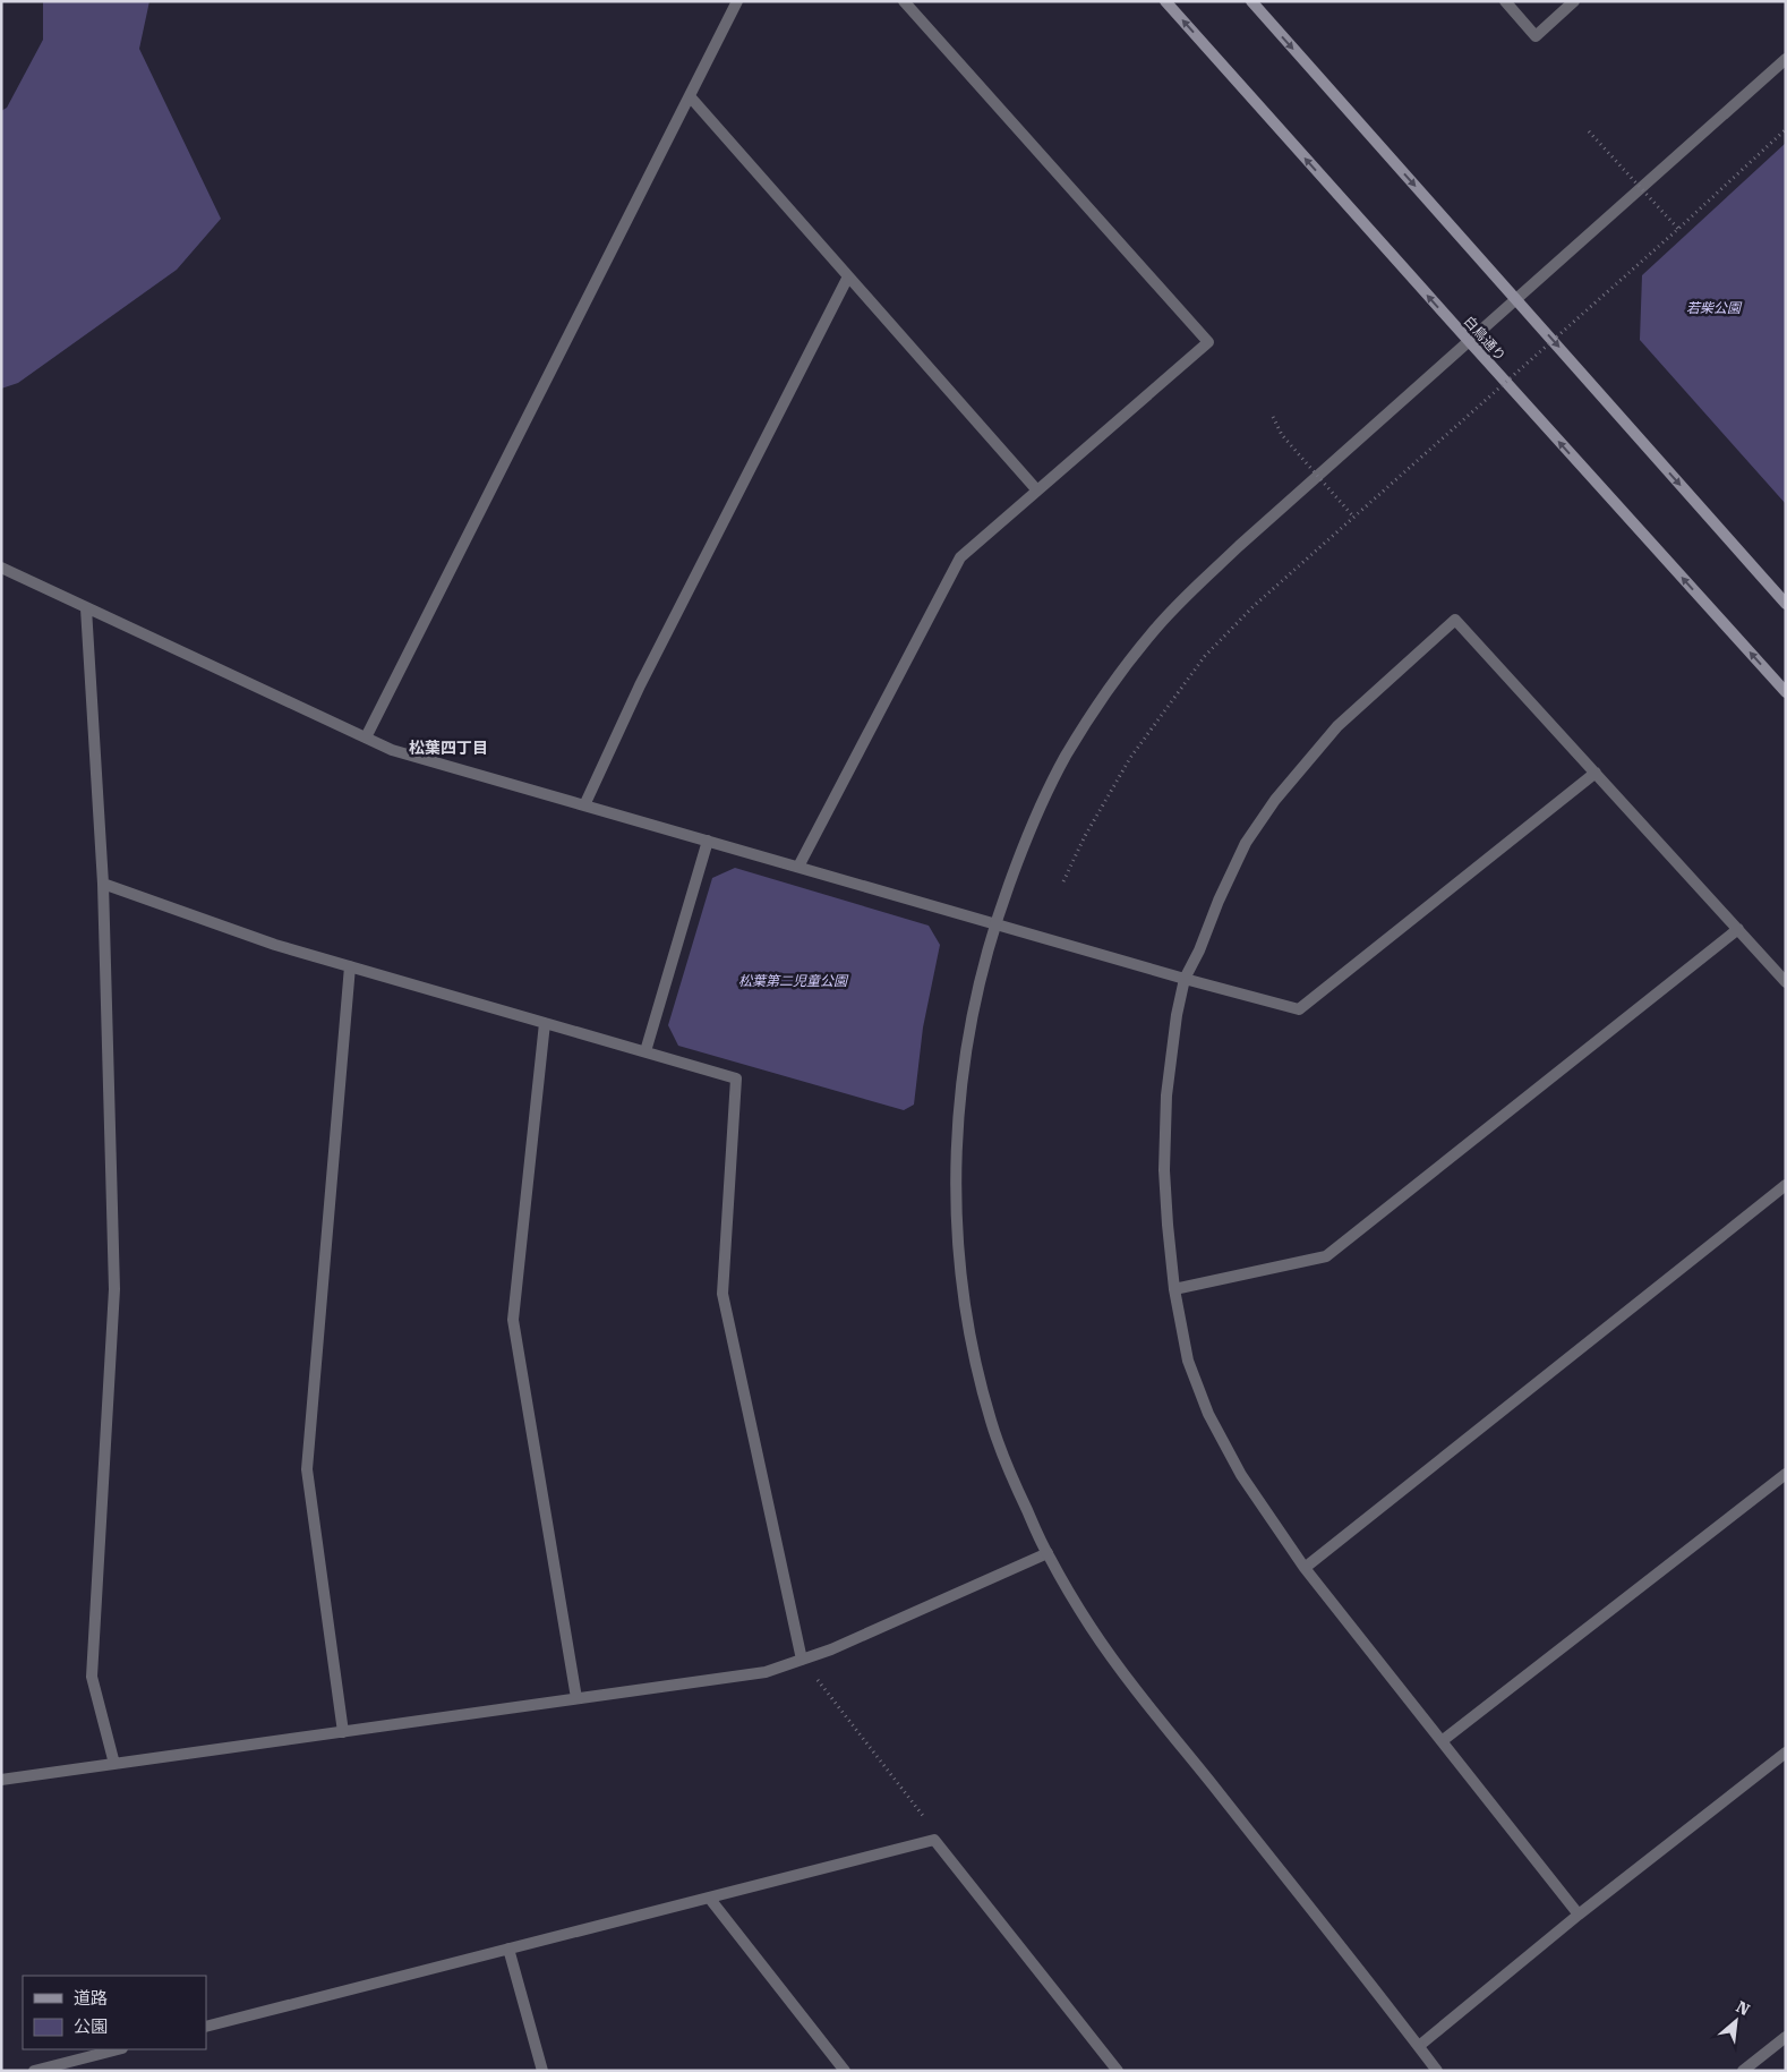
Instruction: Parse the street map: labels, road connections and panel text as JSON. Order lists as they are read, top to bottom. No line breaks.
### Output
{"streets":{"main road":["白鳥通り"]},"districts":["松葉四丁目"],"parks":["若柴公園","松葉第二児童公園"],"legend":["道路","公園"],"north":"top right"}
